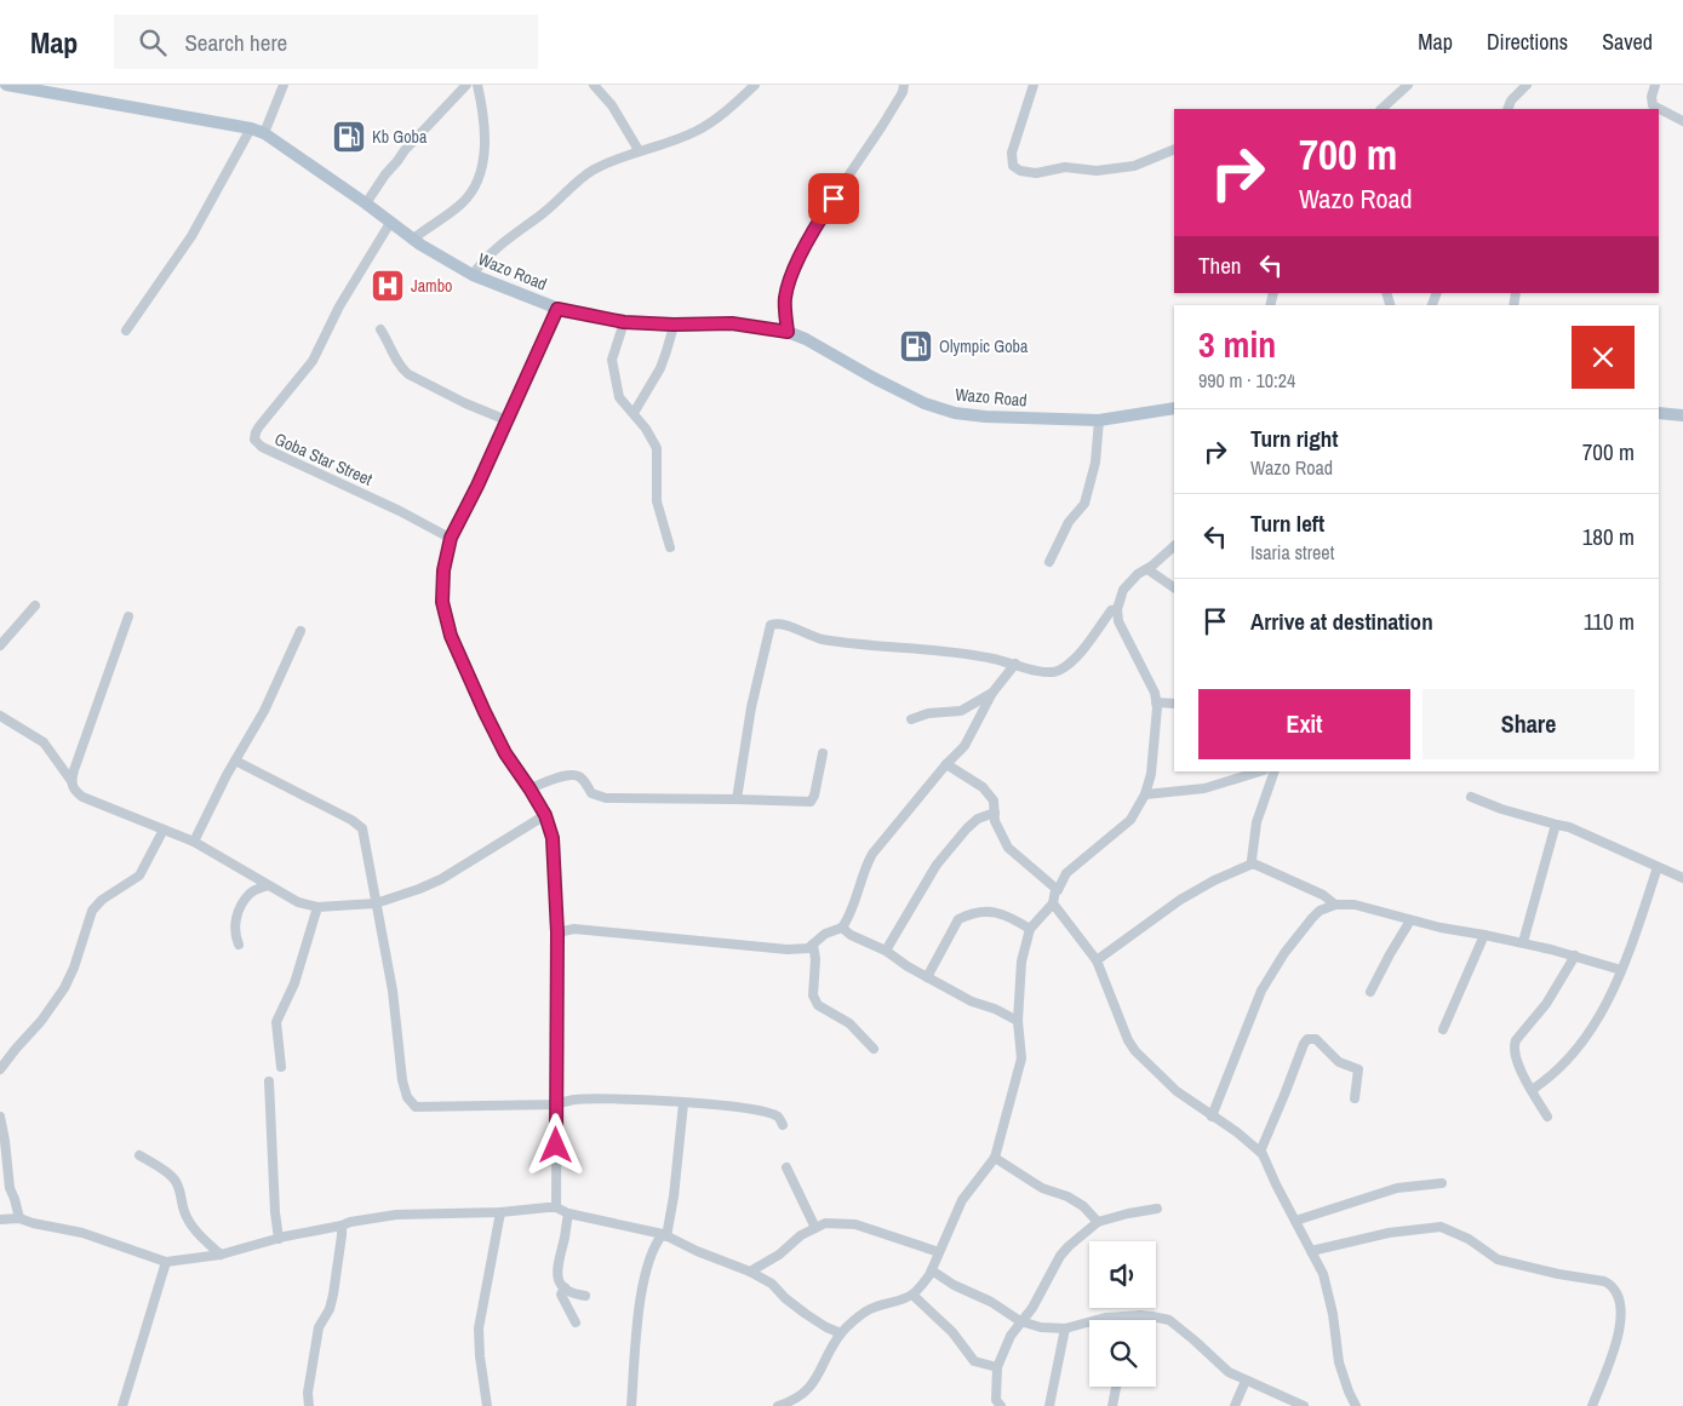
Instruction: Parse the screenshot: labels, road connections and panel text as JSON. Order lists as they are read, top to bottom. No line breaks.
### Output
{"streets":{"main road":["Wazo Road"],"street":["Goba Star Street"]},"crossings":[["Wazo Road","Goba Star Street"]],"places":{"fuel station":["Kb Goba","Olympic Goba"],"hospital":["Jambo"]},"page":{"header":"Map","search":"Search here","nav":["Map","Directions","Saved"],"turn":["700 m","Wazo Road"],"then":"Then","heading":["3 min","990 m · 10:24"],"list":[{"name":"Turn right","note":"Wazo Road","value":"700 m"},{"name":"Turn left","note":"Isaria street","value":"180 m"},{"name":"Arrive at destination","value":"110 m"}],"buttons":["Exit","Share"]}}
